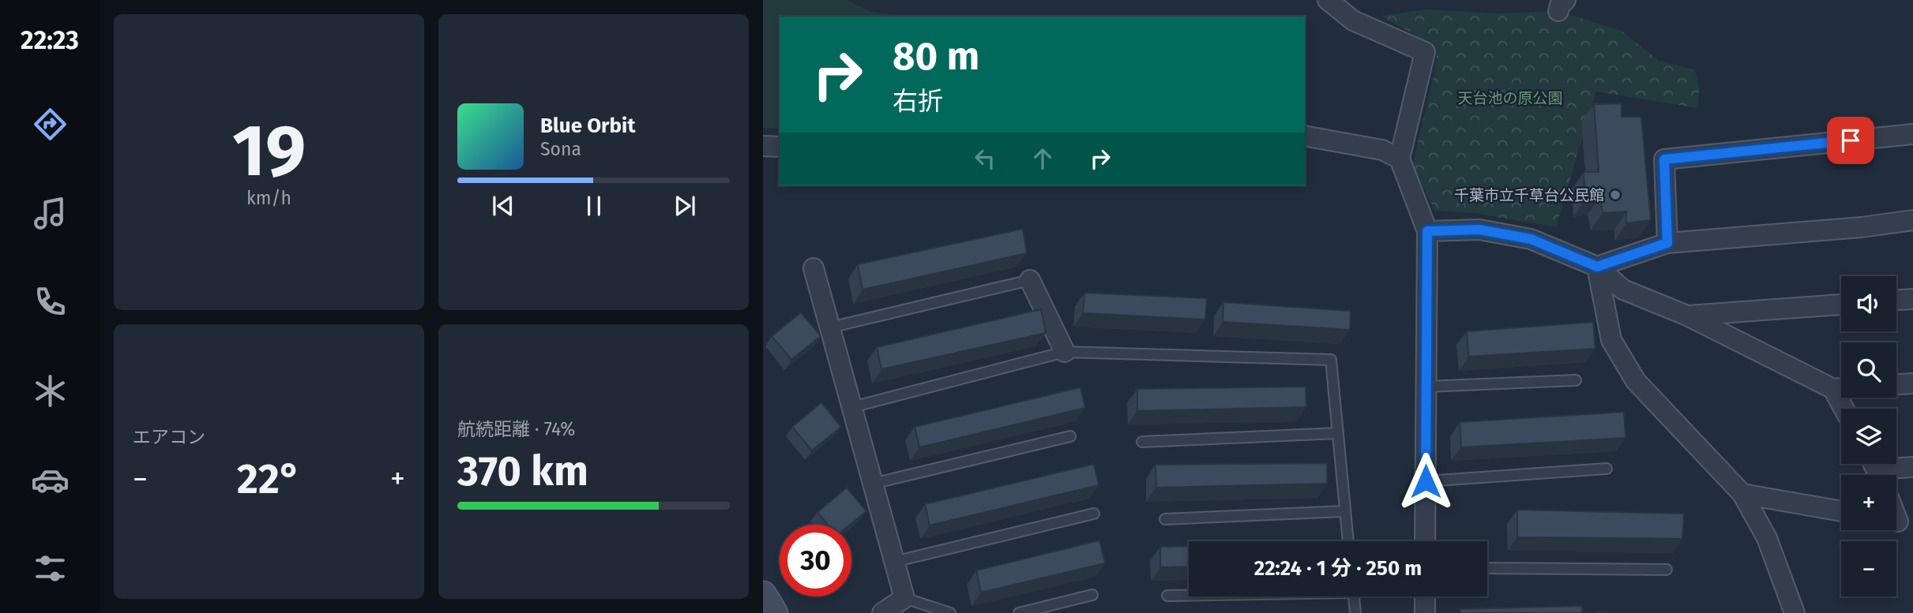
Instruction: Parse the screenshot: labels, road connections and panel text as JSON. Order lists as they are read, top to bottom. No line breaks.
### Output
{"parks":["天台池の原公園"],"places":["千葉市立千草台公民館"],"page":{"tabs":"22:23","tile":[["19","km/h"],"エアコン",["航続距離 · 74%","370 km"]],"turn":["80 m","右折"],"song":["Blue Orbit","Sona"],"map_buttons":["+","−"],"heat":["−","22°","+"],"limit":"30","trip":"22:24 · 1 分 · 250 m"}}
